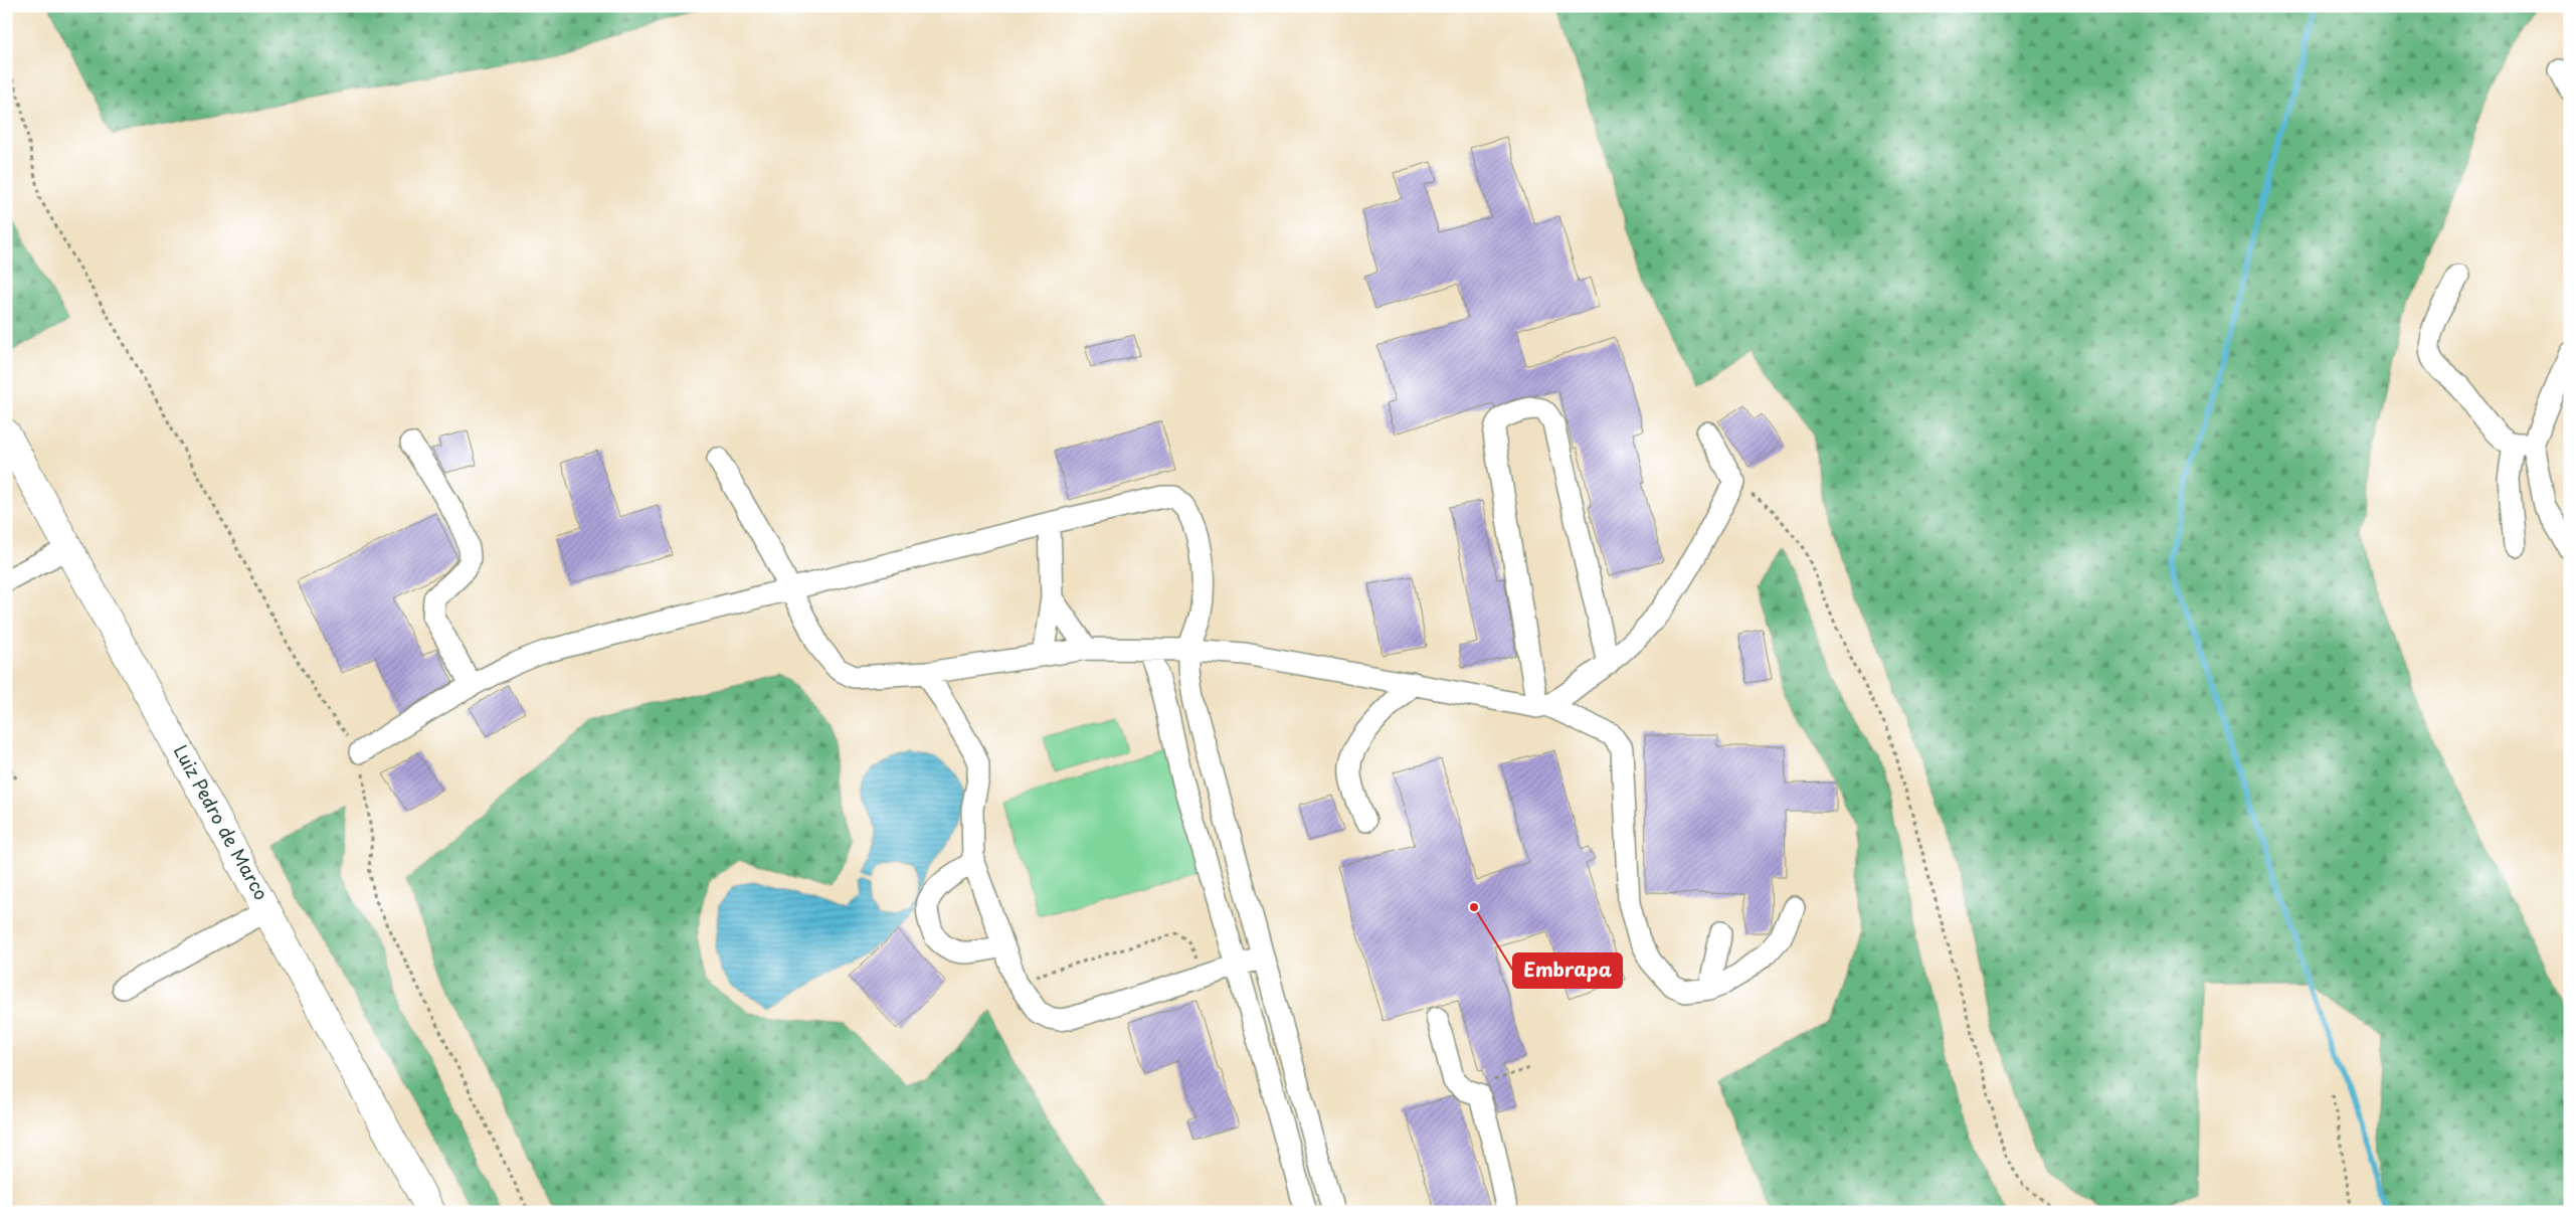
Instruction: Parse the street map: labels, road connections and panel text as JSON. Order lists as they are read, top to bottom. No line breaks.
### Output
{"streets":{"main road":["Luiz Pedro de Marco"]},"places":["Embrapa"]}
